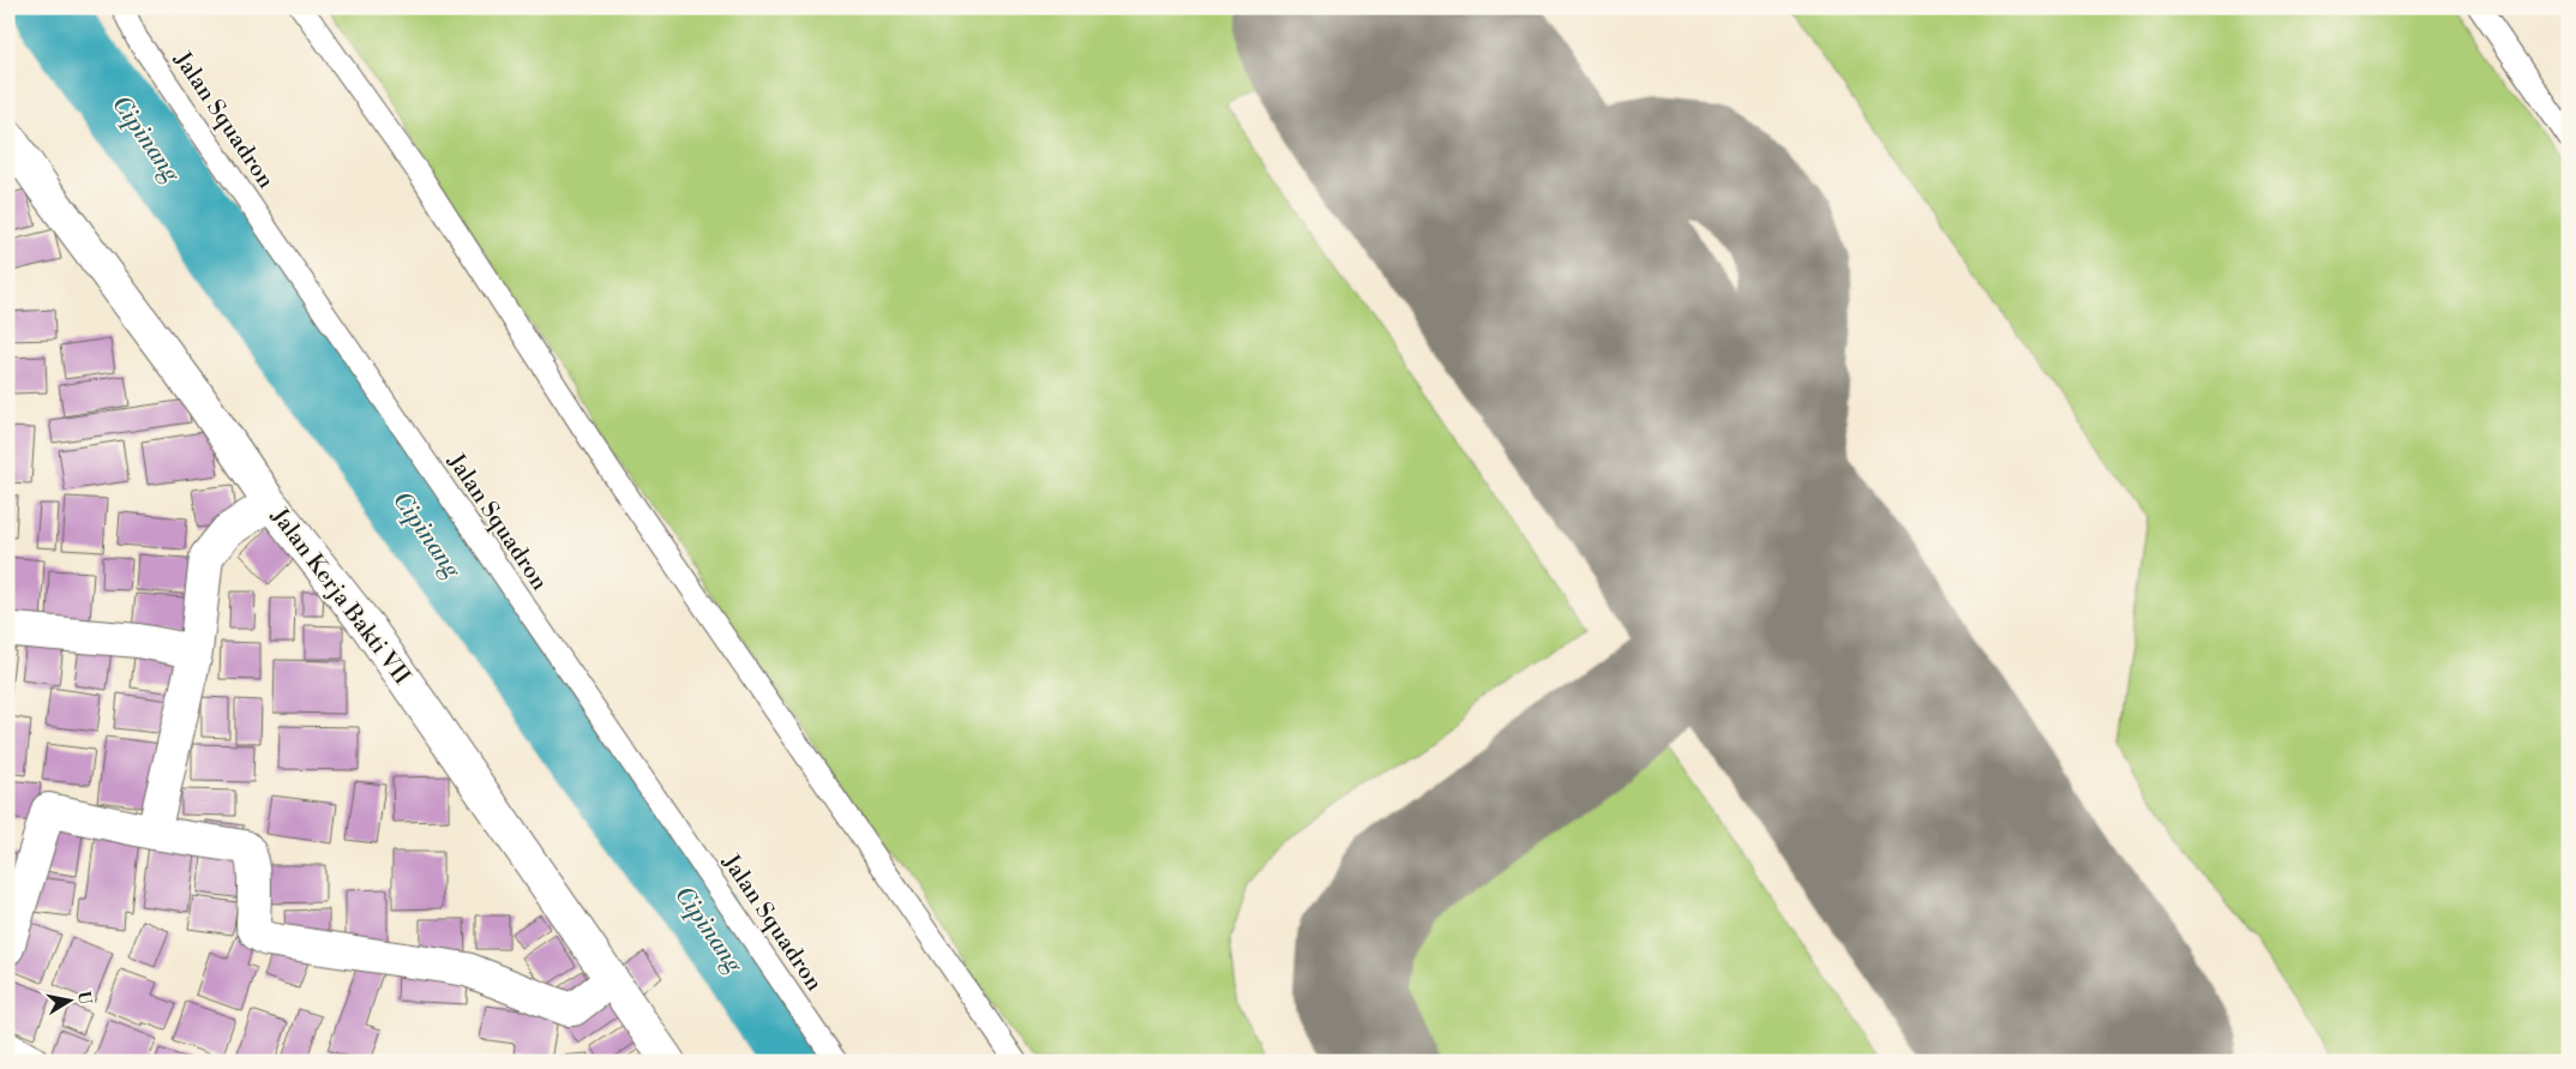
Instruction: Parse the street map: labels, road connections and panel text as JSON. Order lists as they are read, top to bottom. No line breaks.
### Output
{"streets":{"street":["Jalan Kerja Bakti VII"],"lane":["Jalan Squadron"]},"water":["Cipinang"],"north":"right"}
